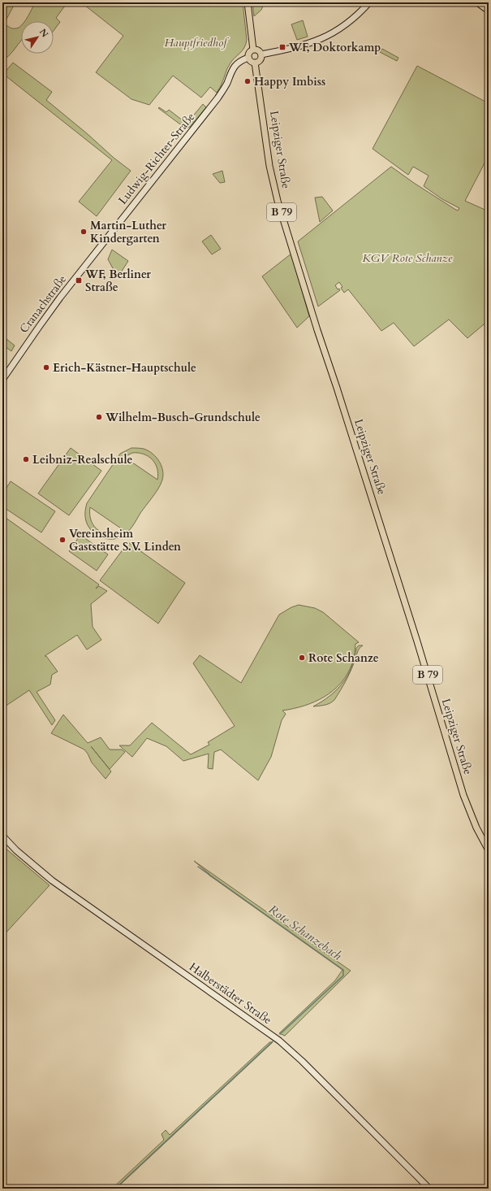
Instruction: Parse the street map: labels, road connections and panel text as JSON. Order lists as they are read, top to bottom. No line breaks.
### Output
{"streets":{"main road":["Leipziger Straße","Ludwig-Richter-Straße","B 79","Cranachstraße","Halberstädter Straße"]},"crossings":[["Leipziger Straße","Ludwig-Richter-Straße"],["Ludwig-Richter-Straße","Cranachstraße"]],"water":["Rote Schanzebach"],"parks":["Hauptfriedhof","KGV Rote Schanze"],"places":{"transit":["WF, Doktorkamp","WF, Berliner Straße"],"other":["Happy Imbiss","Martin-Luther Kindergarten","Erich-Kästner-Hauptschule","Wilhelm-Busch-Grundschule","Leibniz-Realschule","Vereinsheim Gaststätte S.V. Linden","Rote Schanze"]},"north":"top right"}
